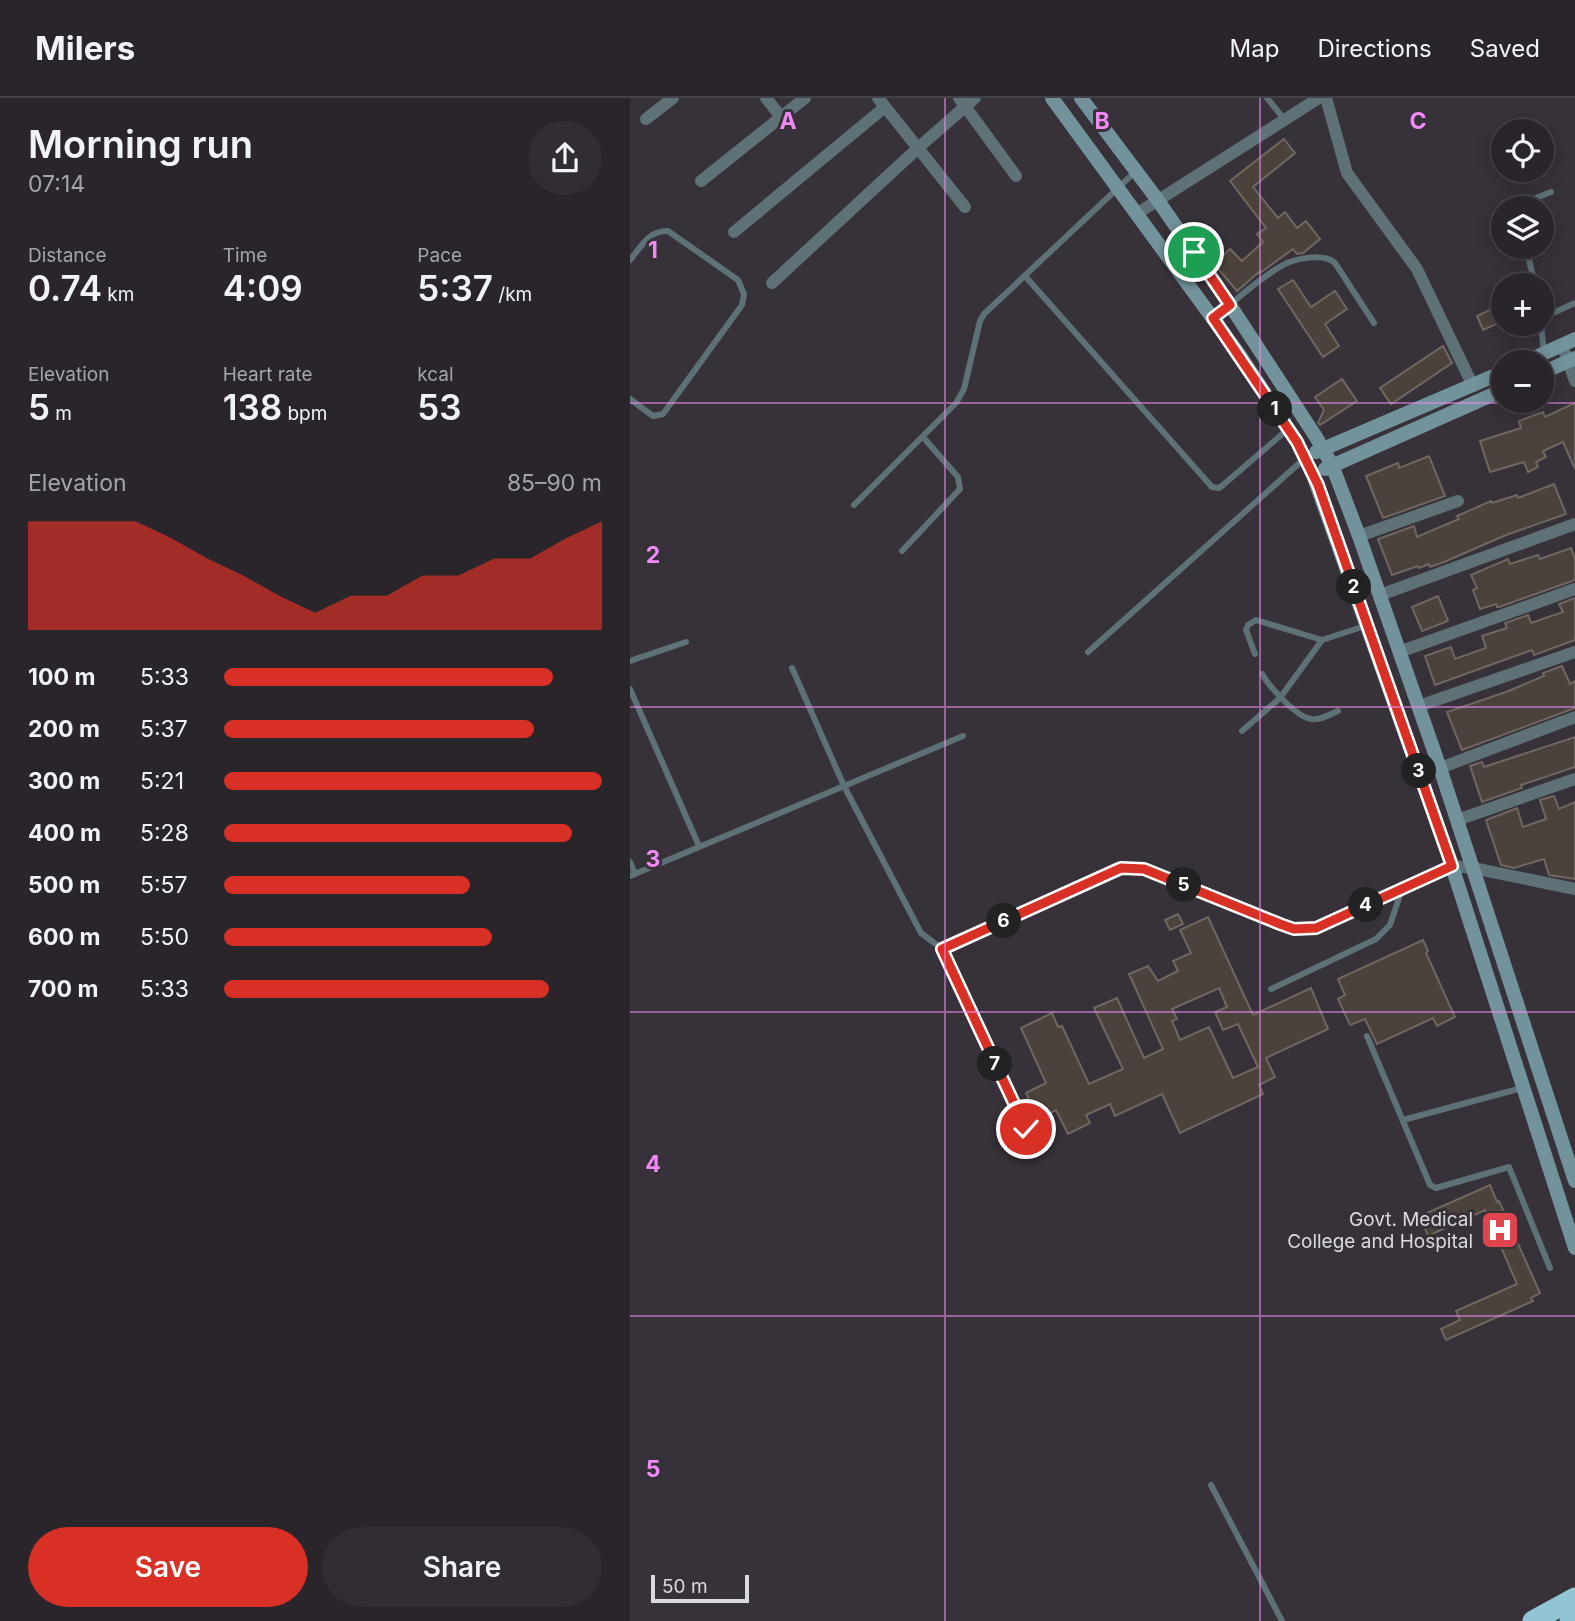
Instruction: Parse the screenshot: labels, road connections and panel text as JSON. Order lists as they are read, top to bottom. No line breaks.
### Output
{"places":{"hospital":["Govt. Medical College and Hospital"]},"scale_bar":"50 m","page":{"header":"Milers","nav":["Map","Directions","Saved"],"heading":["Morning run","07:14"],"map_buttons":["+","−"],"stats":[["Distance","0.74 km"],["Time","4:09"],["Pace","5:37 /km"],["Elevation","5 m"],["Heart rate","138 bpm"],["kcal","53"]],"pins":["1","2","3","5","4","6","7"],"chart":["Elevation","85–90 m"],"list":[{"name":"100 m","note":"5:33"},{"name":"200 m","note":"5:37"},{"name":"300 m","note":"5:21"},{"name":"400 m","note":"5:28"},{"name":"500 m","note":"5:57"},{"name":"600 m","note":"5:50"},{"name":"700 m","note":"5:33"}],"buttons":["Save","Share"],"scale":"50 m"},"grid":{"columns":["A","B","C"],"rows":["1","2","3","4","5"]}}
